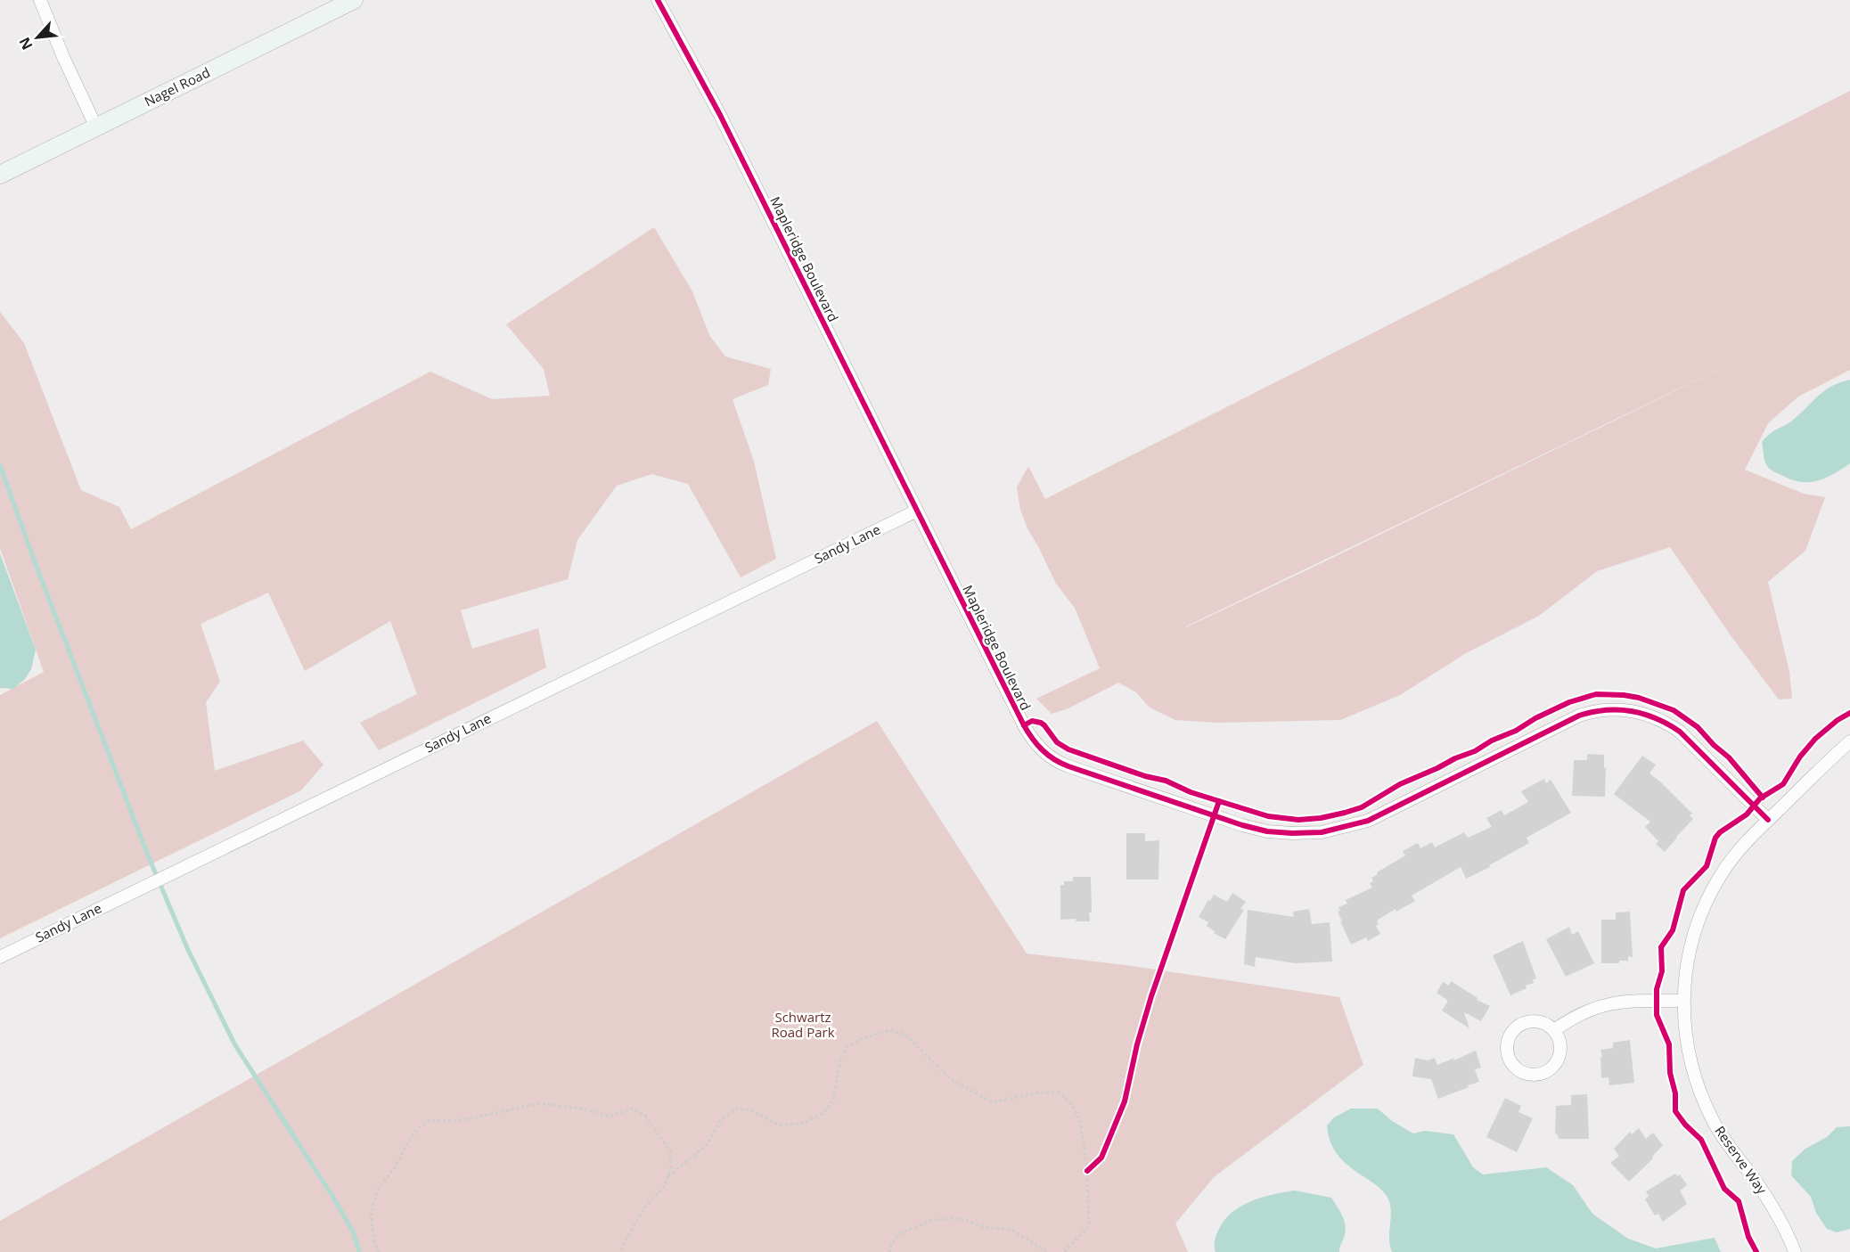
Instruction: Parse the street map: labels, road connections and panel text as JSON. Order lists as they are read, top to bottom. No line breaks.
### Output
{"streets":{"street":["Nagel Road","Mapleridge Boulevard","Sandy Lane","Reserve Way"]},"crossings":[["Mapleridge Boulevard","Sandy Lane"],["Mapleridge Boulevard","Reserve Way"]],"parks":["Schwartz Road Park"],"north":"bottom left"}
